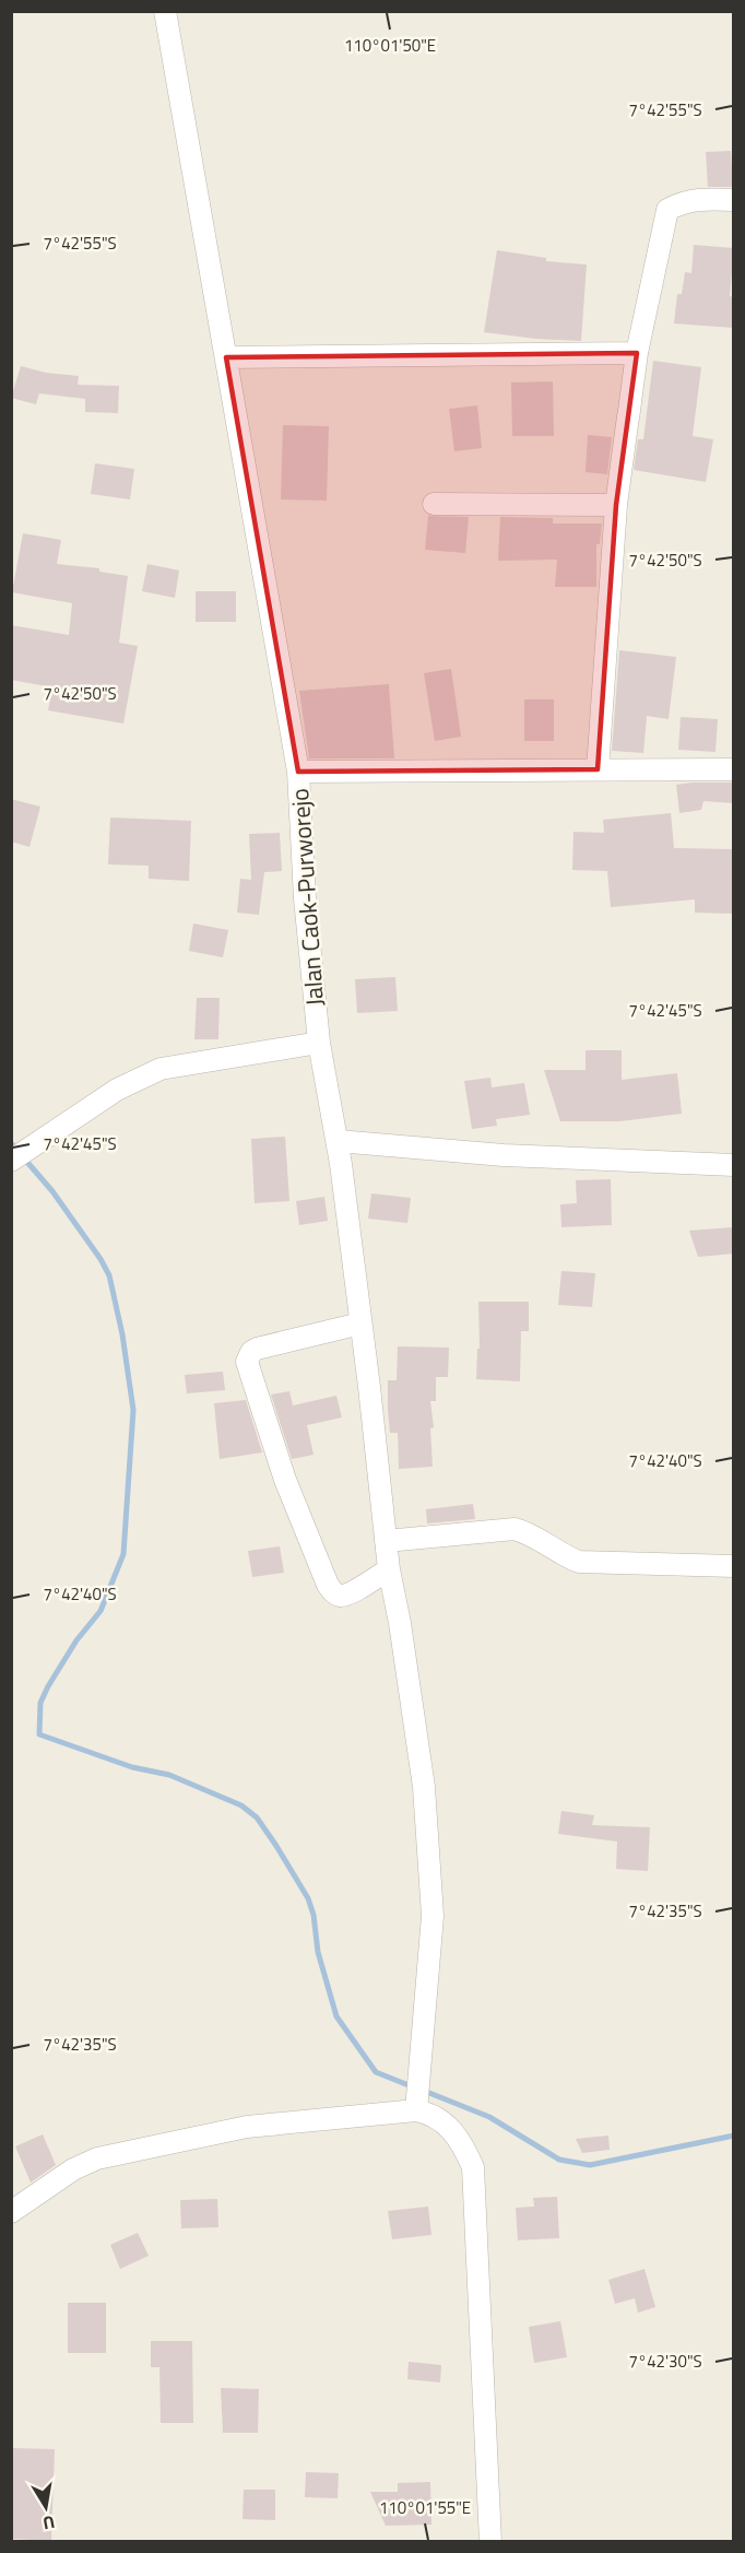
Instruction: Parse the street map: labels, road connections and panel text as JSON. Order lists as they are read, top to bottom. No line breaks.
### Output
{"streets":{"street":["Jalan Caok-Purworejo"]},"north":"bottom","coordinates":["110°01'50\"E","7°42'55\"S","7°42'50\"S","7°42'45\"S","7°42'40\"S","7°42'35\"S","7°42'30\"S","110°01'55\"E"]}
